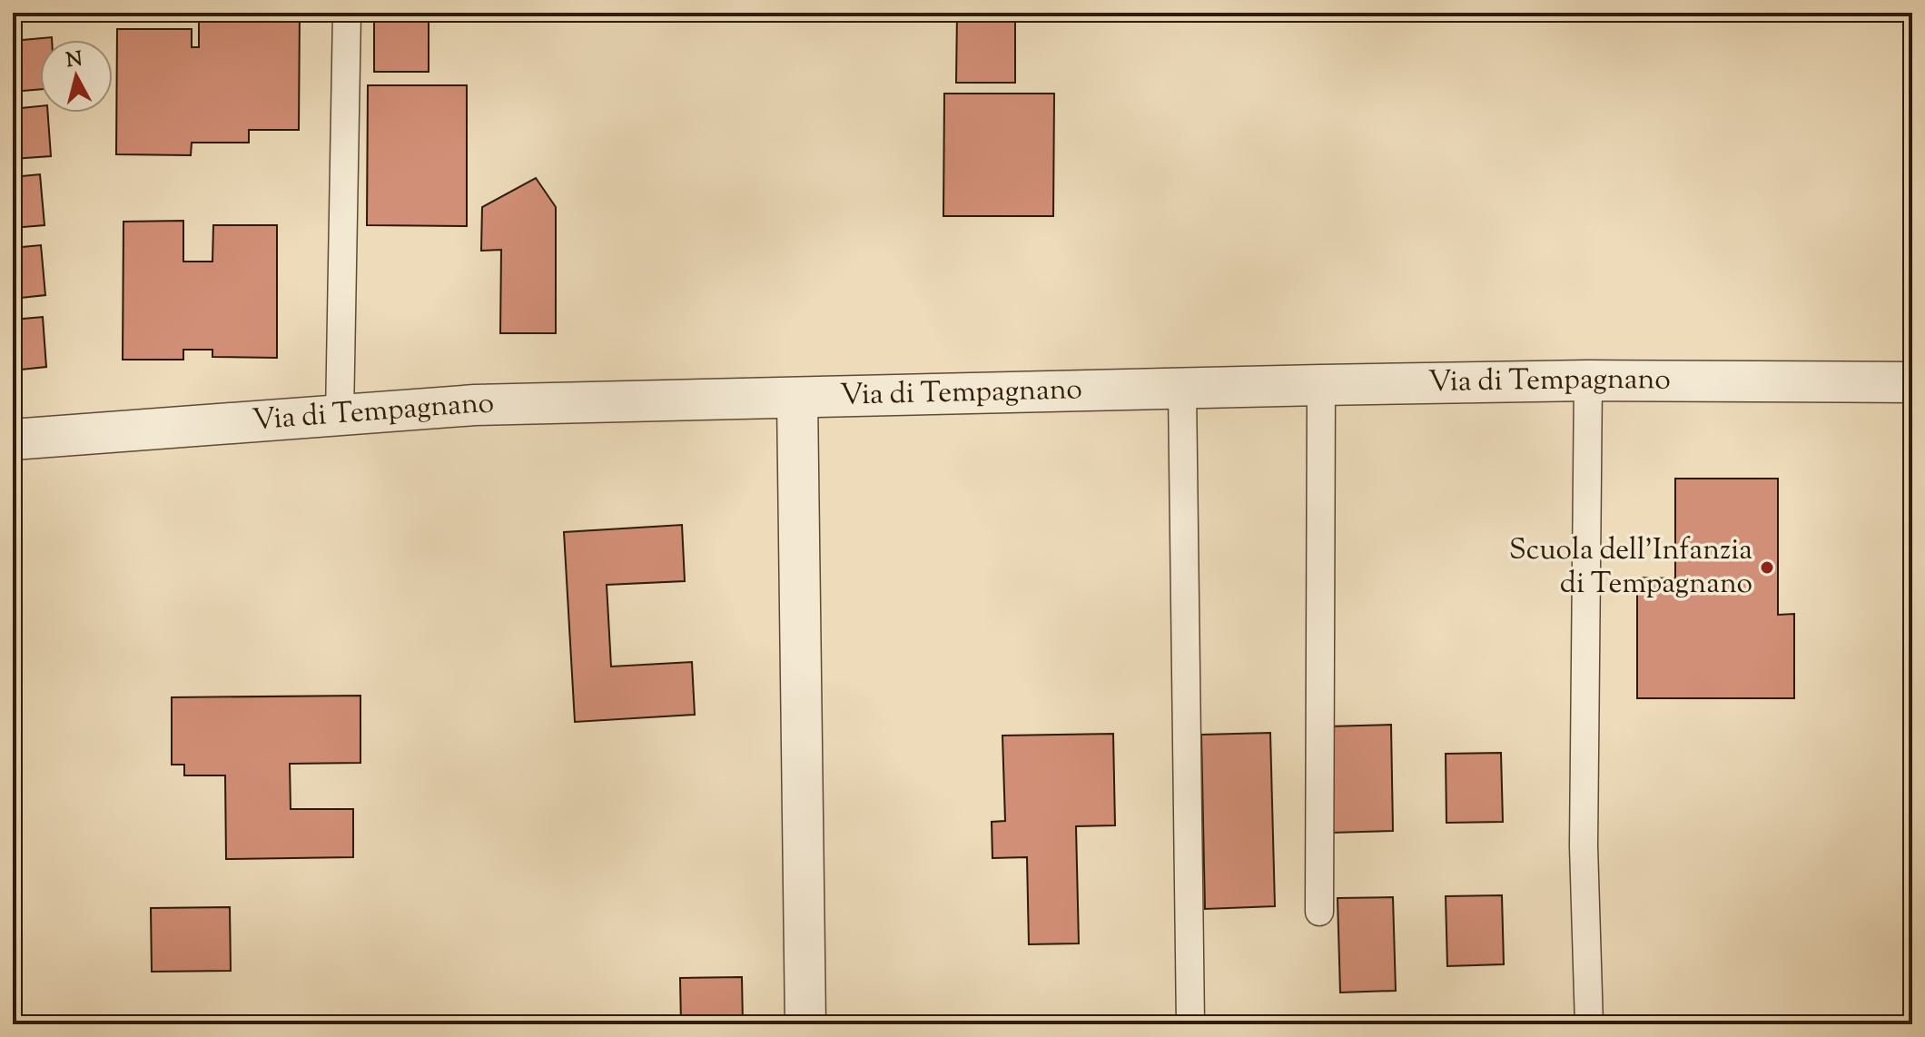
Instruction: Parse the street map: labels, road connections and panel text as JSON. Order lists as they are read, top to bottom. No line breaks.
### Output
{"streets":{"street":["Via di Tempagnano"]},"places":["Scuola dell'Infanzia di Tempagnano"],"north":"top"}
